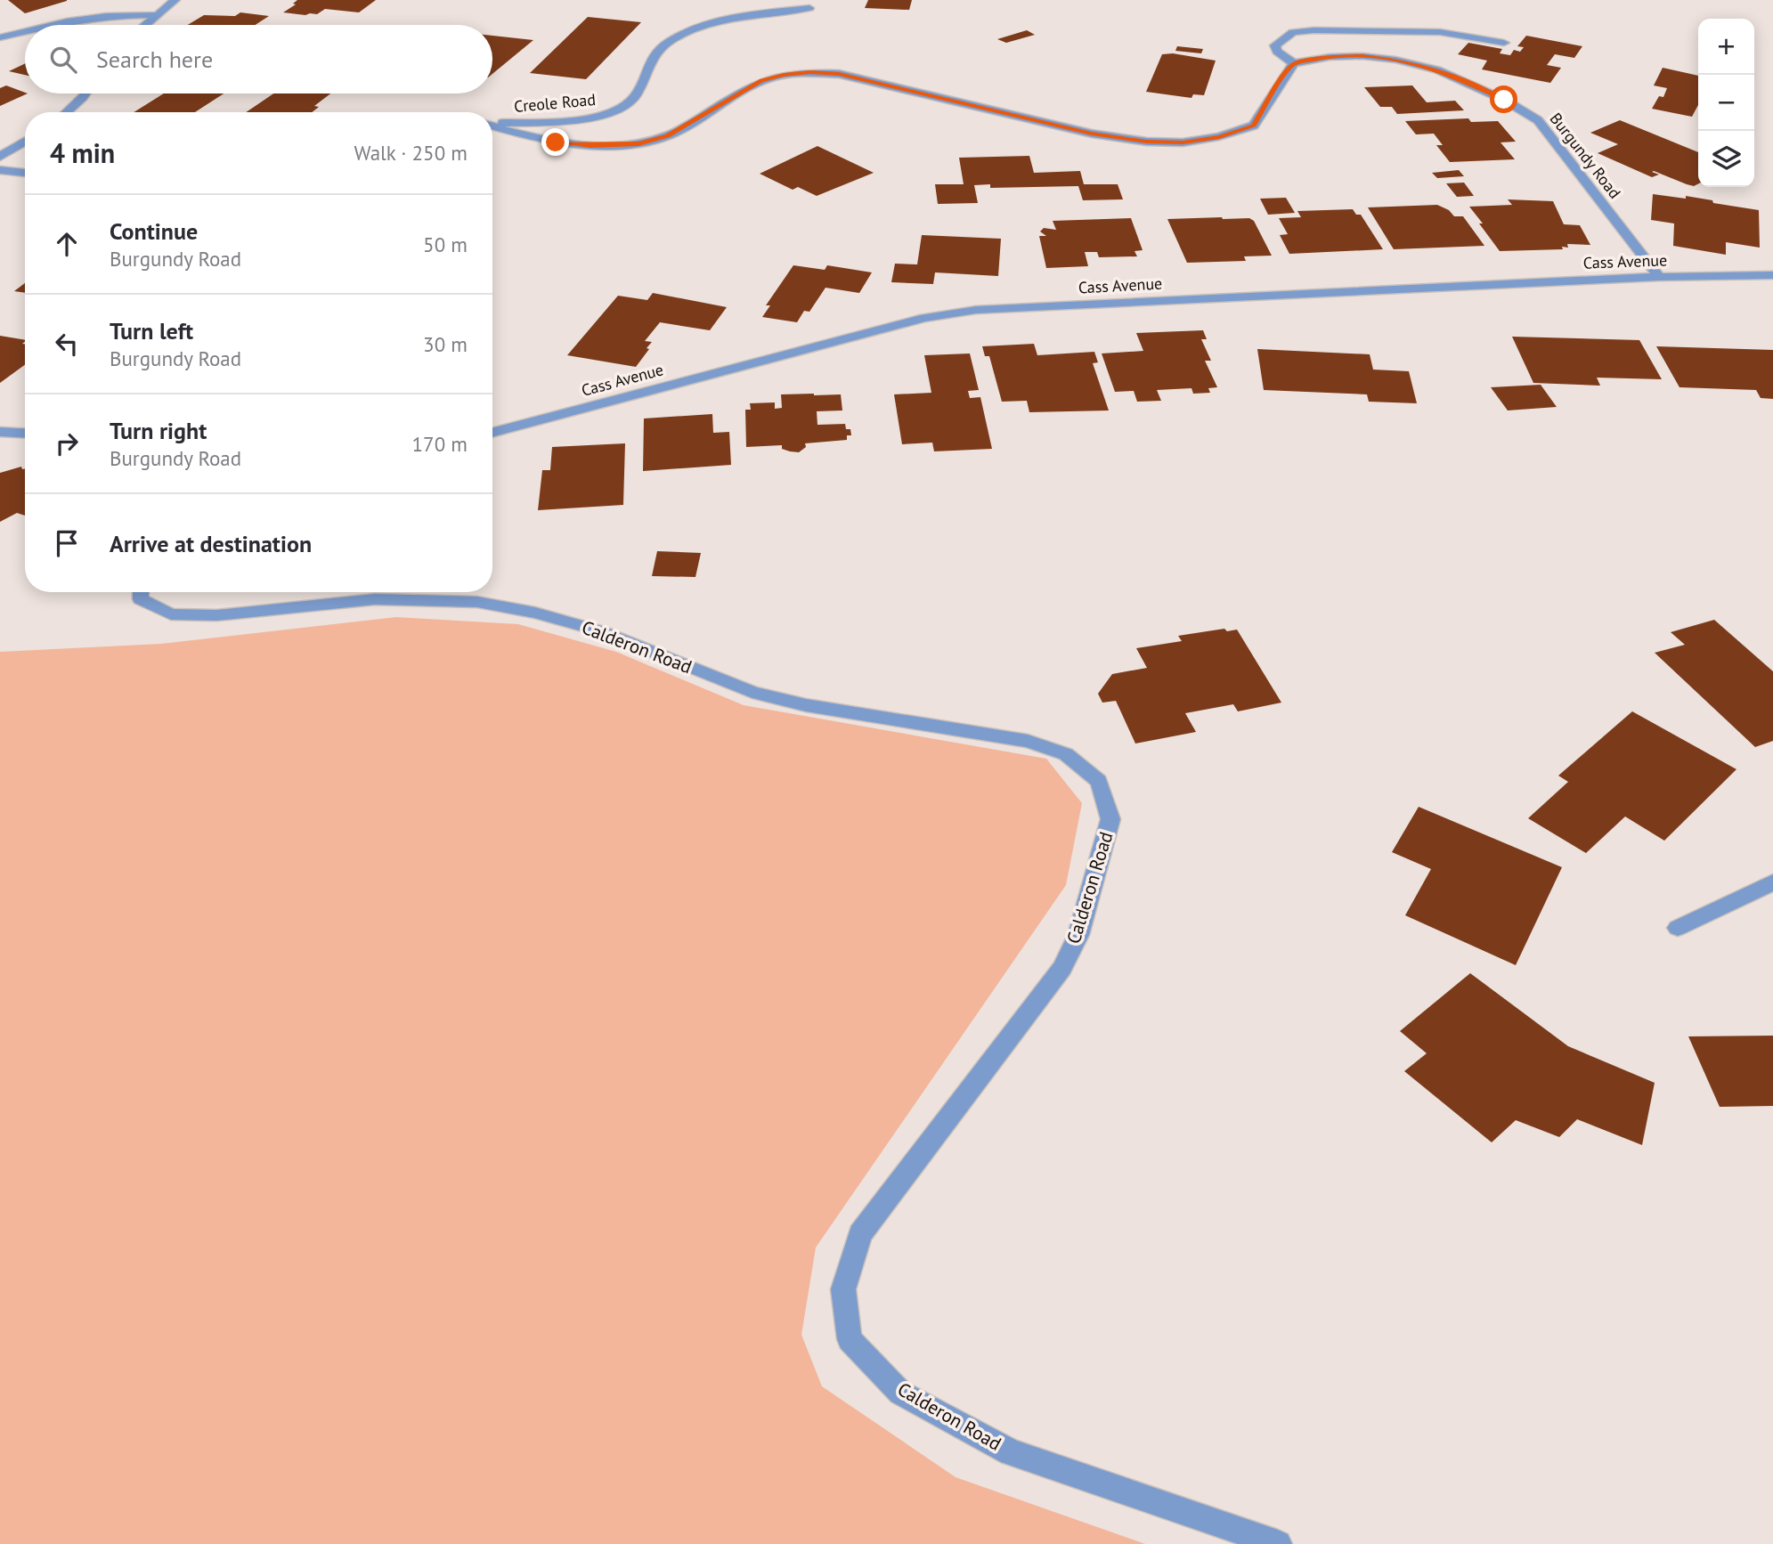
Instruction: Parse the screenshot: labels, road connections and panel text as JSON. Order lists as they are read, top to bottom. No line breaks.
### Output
{"streets":{"street":["Creole Road","Burgundy Road","Cass Avenue","Calderon Road"]},"crossings":[["Burgundy Road","Cass Avenue"]],"page":{"map_buttons":["+","−"],"search":"Search here","heading":["4 min","Walk · 250 m"],"list":[["Continue","Burgundy Road","50 m"],["Turn left","Burgundy Road","30 m"],["Turn right","Burgundy Road","170 m"],"Arrive at destination"]}}
